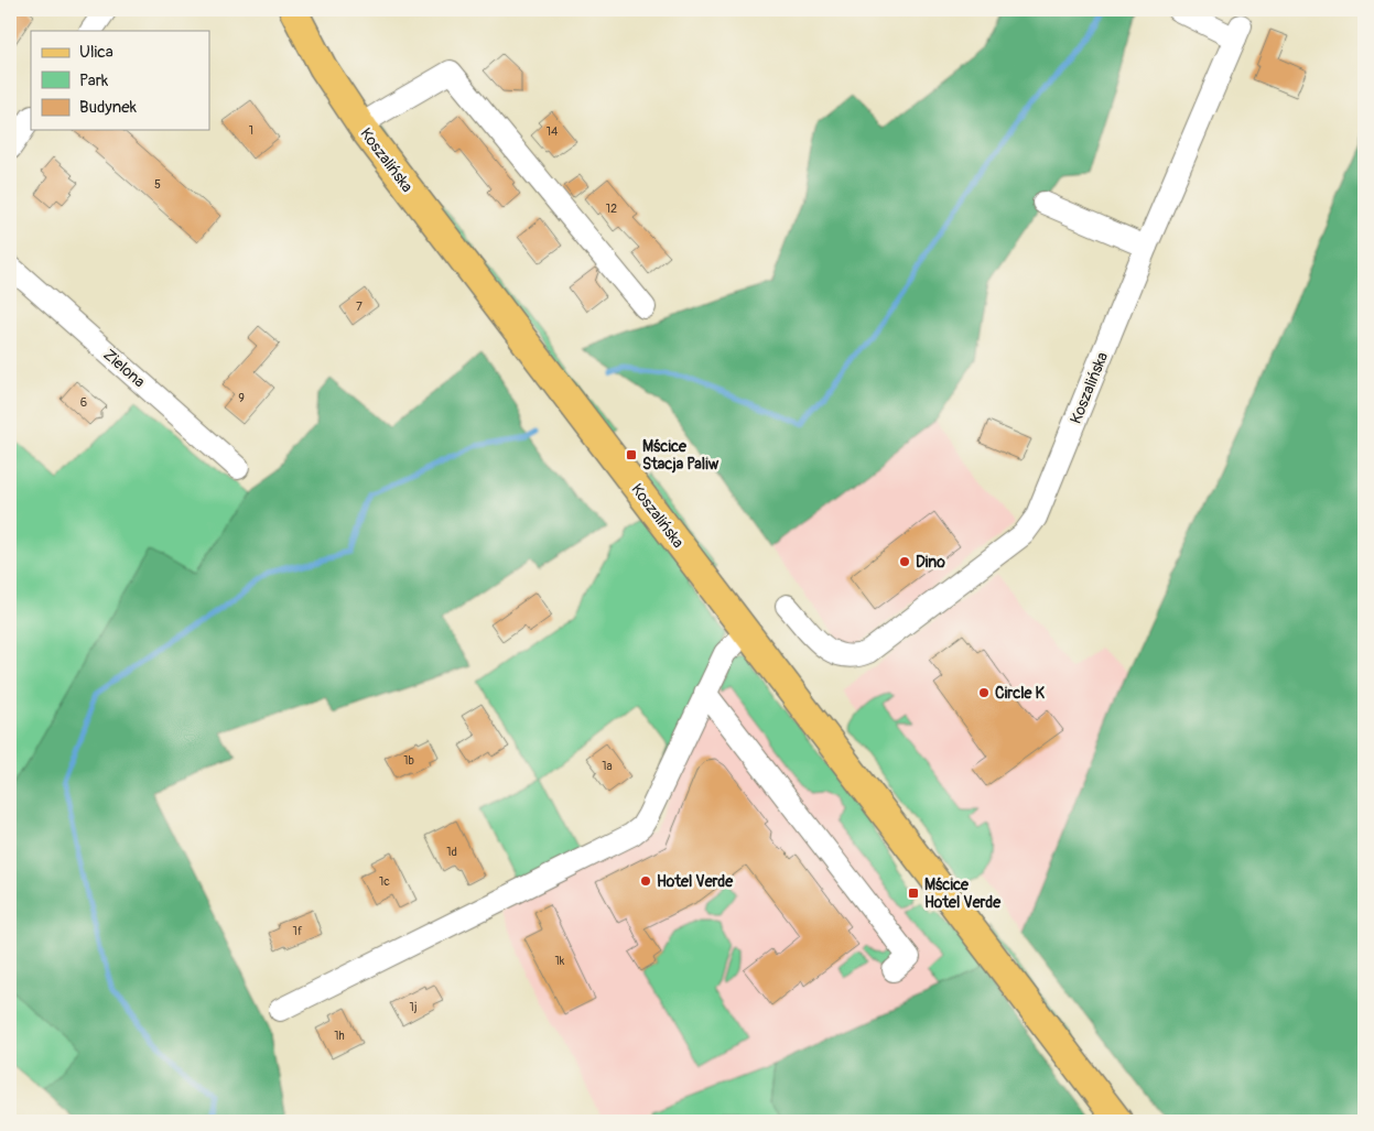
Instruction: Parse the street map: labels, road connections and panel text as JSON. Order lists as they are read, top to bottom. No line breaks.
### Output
{"streets":{"main road":["Koszalińska"],"street":["Zielona"]},"places":{"transit":["Mścice Stacja Paliw","Mścice Hotel Verde"],"other":["Dino","Circle K","Hotel Verde"]},"house_numbers":["1","14","5","12","7","9","6","1b","1a","1d","1c","1f","1k","1j","1h"],"legend":["Ulica","Park","Budynek"]}
